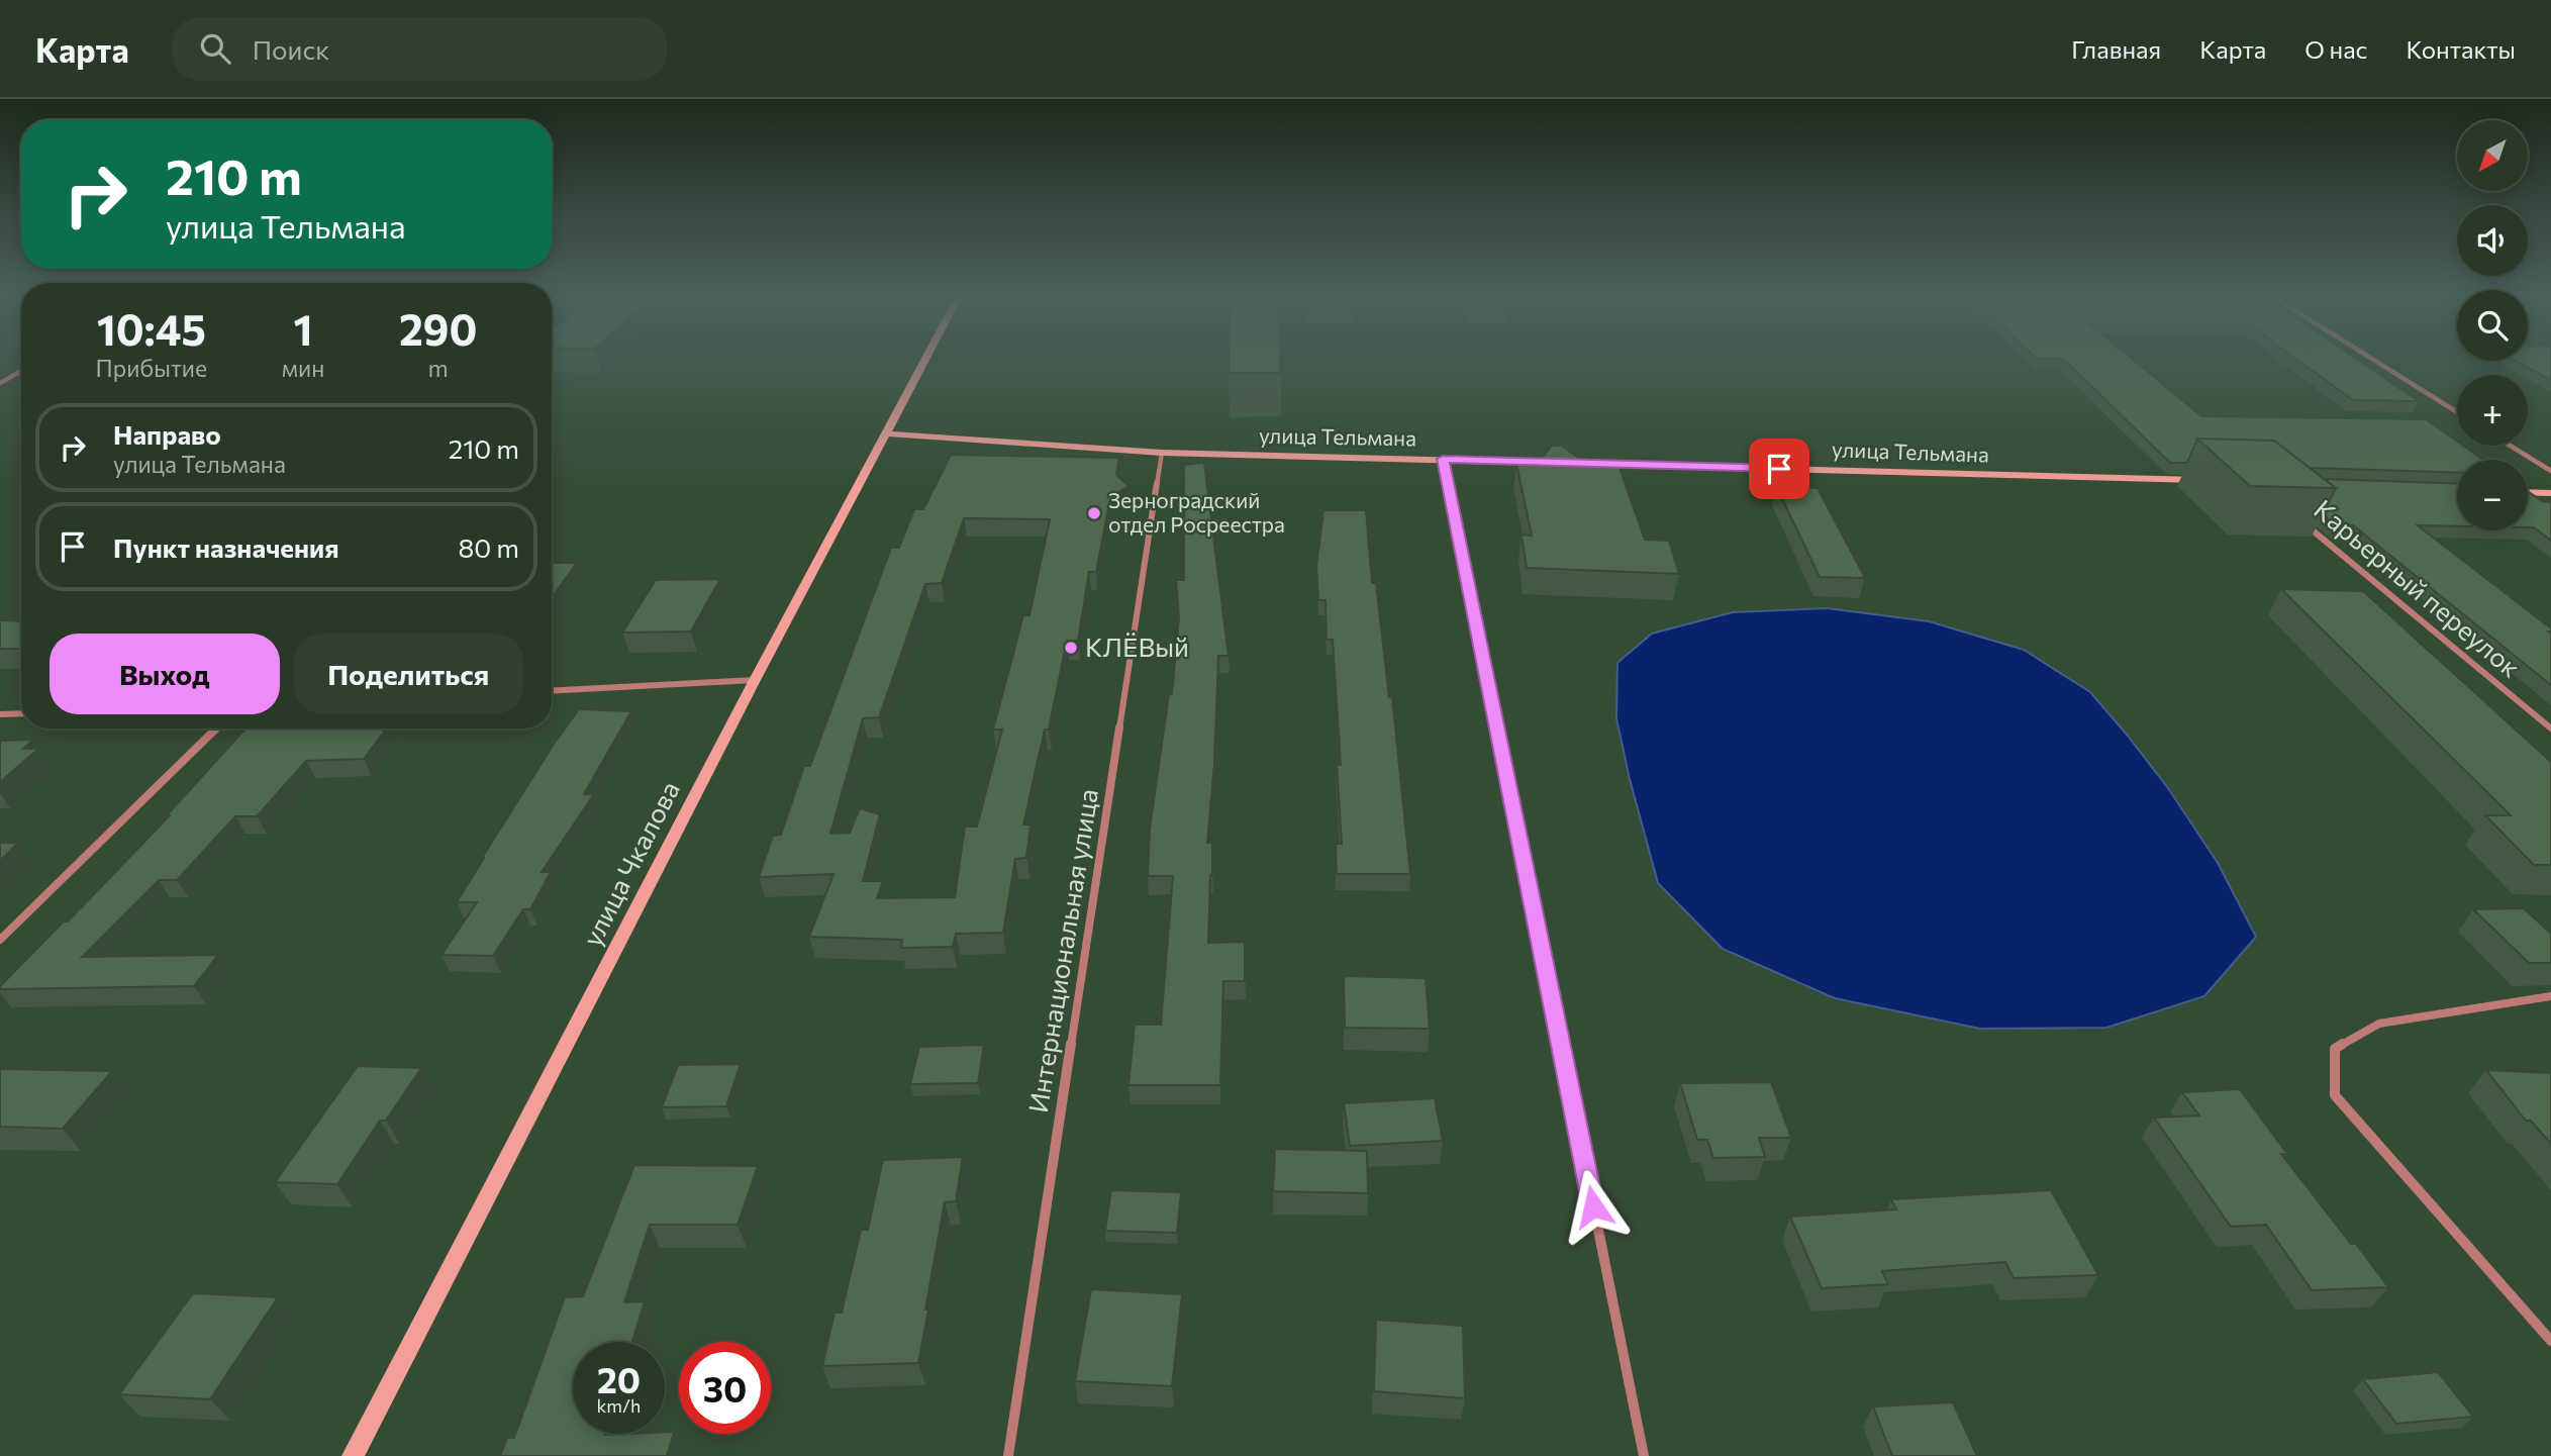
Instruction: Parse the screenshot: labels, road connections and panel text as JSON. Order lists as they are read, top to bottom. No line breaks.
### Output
{"streets":{"street":["улица Тельмана","Карьерный переулок","улица Чкалова","Интернациональная улица"]},"crossings":[["улица Тельмана","улица Чкалова"],["улица Тельмана","Интернациональная улица"]],"places":["Зерноградский отдел Росреестра","КЛЁВый"],"north":"bottom left","page":{"header":"Карта","search":"Поиск","nav":["Главная","Карта","О нас","Контакты"],"map_buttons":["+","−"],"turn":["210 m","улица Тельмана"],"eta":["10:45","Прибытие","1","мин","290","m"],"list":[{"name":"Направо","note":"улица Тельмана","value":"210 m"},{"name":"Пункт назначения","value":"80 m"}],"buttons":["Выход","Поделиться"],"speed":"20 km/h","limit":"30"}}
